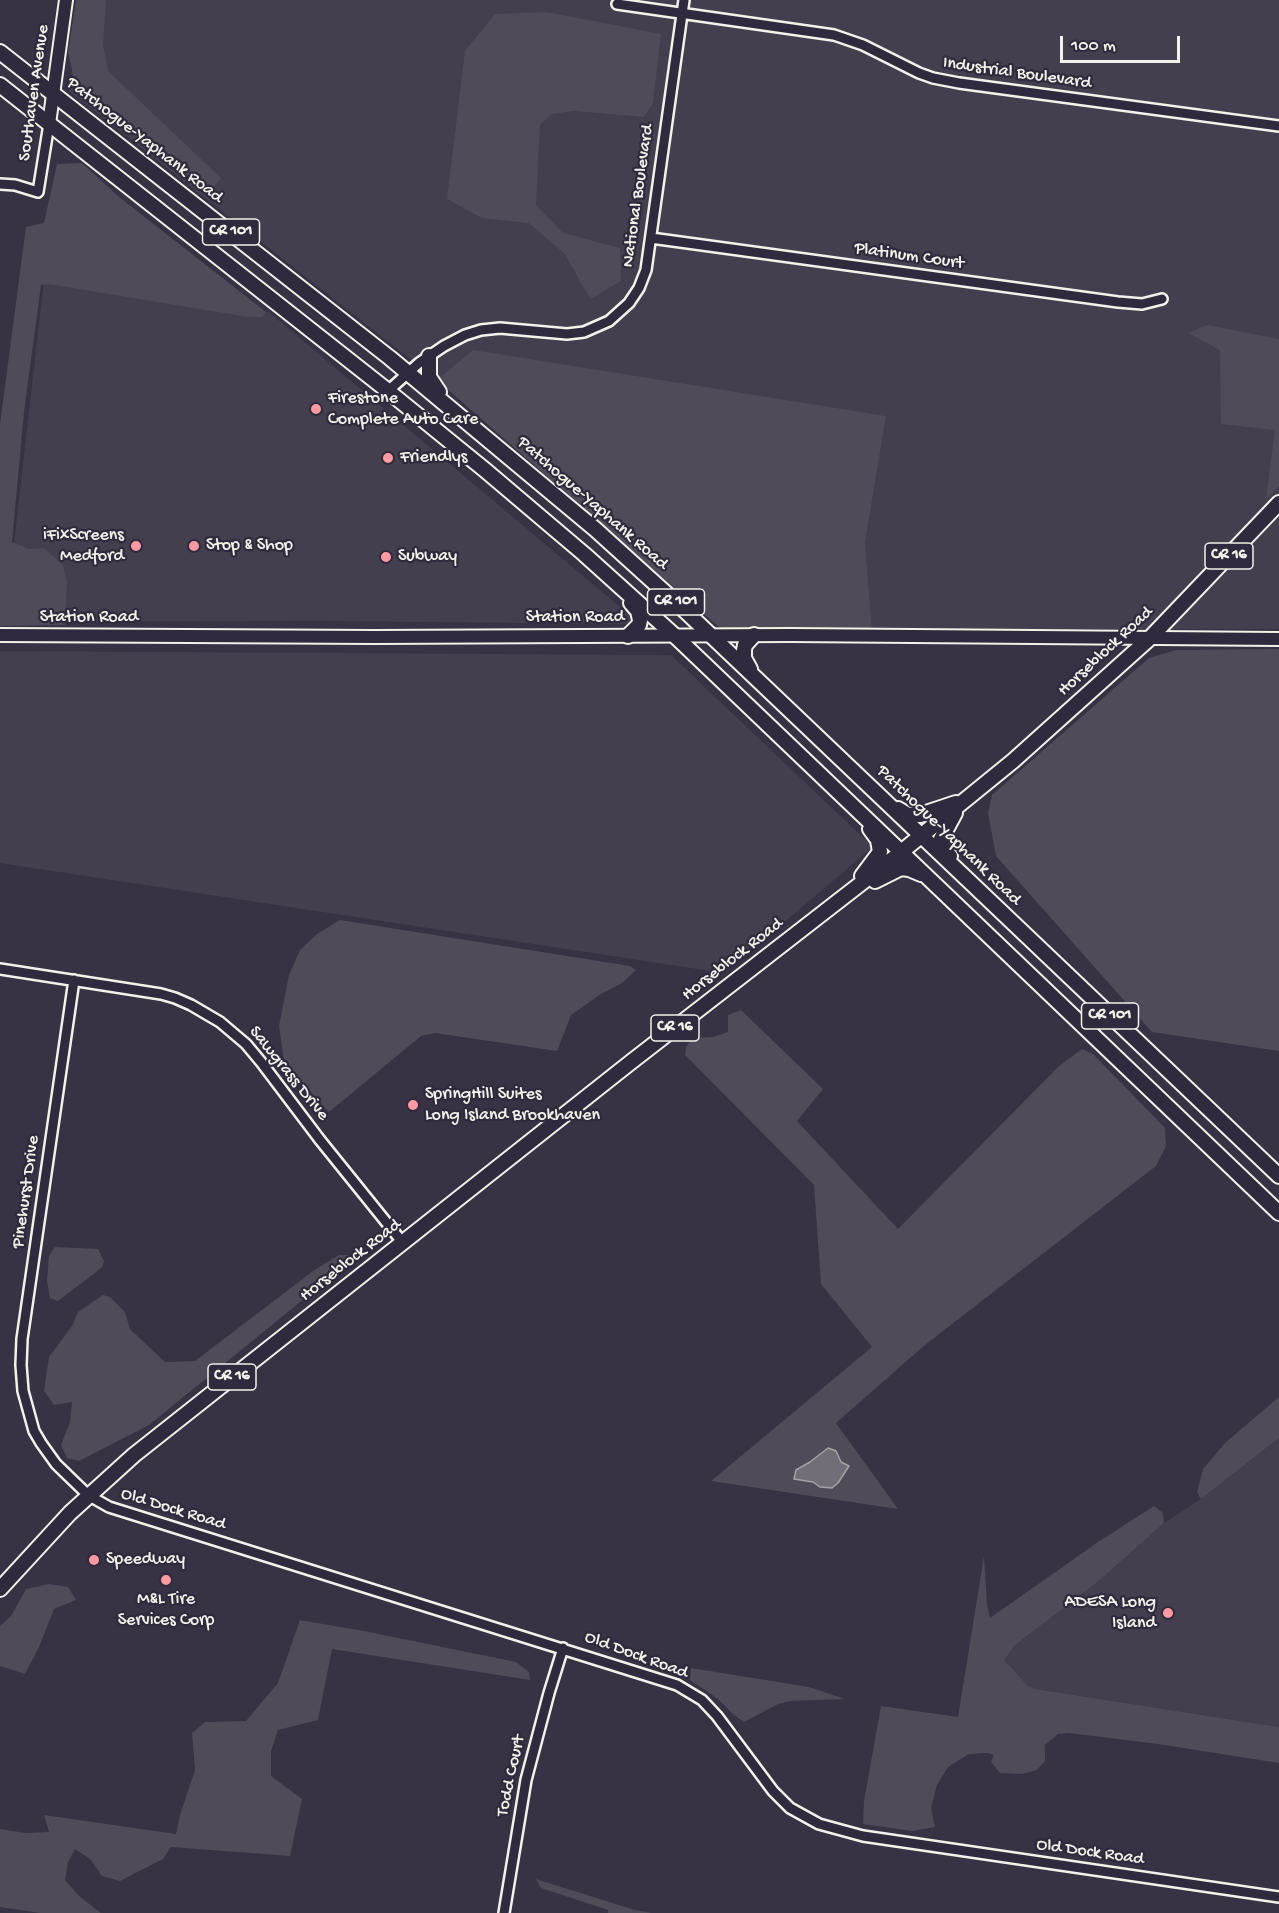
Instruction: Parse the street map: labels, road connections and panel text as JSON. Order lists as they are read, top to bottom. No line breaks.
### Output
{"streets":{"main road":["Southaven Avenue","Patchogue-Yaphank Road","CR 101","CR 16","Station Road","Horseblock Road"],"street":["Industrial Boulevard","National Boulevard","Platinum Court","Sawgrass Drive","Pinehurst Drive","Old Dock Road","Todd Court"]},"crossings":[["Industrial Boulevard","National Boulevard"],["Southaven Avenue","Patchogue-Yaphank Road"],["Southaven Avenue","CR 101"],["Patchogue-Yaphank Road","National Boulevard"],["Patchogue-Yaphank Road","Station Road"],["Patchogue-Yaphank Road","Horseblock Road"],["National Boulevard","CR 101"],["National Boulevard","Platinum Court"],["CR 101","Station Road"],["CR 101","Horseblock Road"],["Station Road","Horseblock Road"],["Horseblock Road","Sawgrass Drive"],["Horseblock Road","Pinehurst Drive"],["Horseblock Road","Old Dock Road"],["Sawgrass Drive","Pinehurst Drive"],["Pinehurst Drive","Old Dock Road"],["Old Dock Road","Todd Court"]],"places":["Firestone Complete Auto Care","Friendlys","iFixScreens Medford","Stop & Shop","Subway","SpringHill Suites Long Island Brookhaven","Speedway","M&L Tire Services Corp","ADESA Long Island"],"scale_bar":"100 m"}
